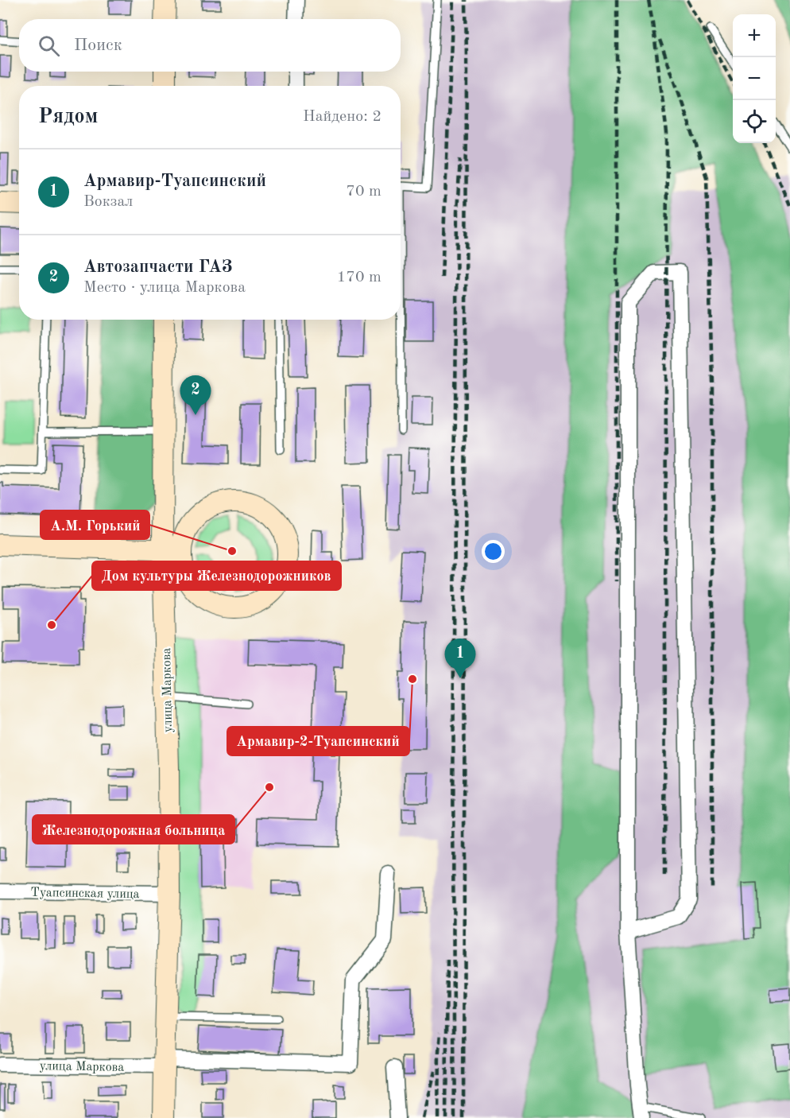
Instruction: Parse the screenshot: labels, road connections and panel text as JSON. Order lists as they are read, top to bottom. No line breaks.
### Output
{"streets":{"main road":["улица Маркова"],"street":["Туапсинская улица"]},"crossings":[["улица Маркова","Туапсинская улица"]],"places":["А.М. Горький","Дом культуры Железнодорожников","Армавир-2-Туапсинский","Железнодорожная больница"],"page":{"map_buttons":["+","−"],"search":"Поиск","heading":["Рядом","Найдено: 2"],"list":[{"mark":"1","name":"Армавир-Туапсинский","note":"Вокзал","value":"70 m"},{"mark":"2","name":"Автозапчасти ГАЗ","note":"Место · улица Маркова","value":"170 m"}],"pins":["2","1"]}}
